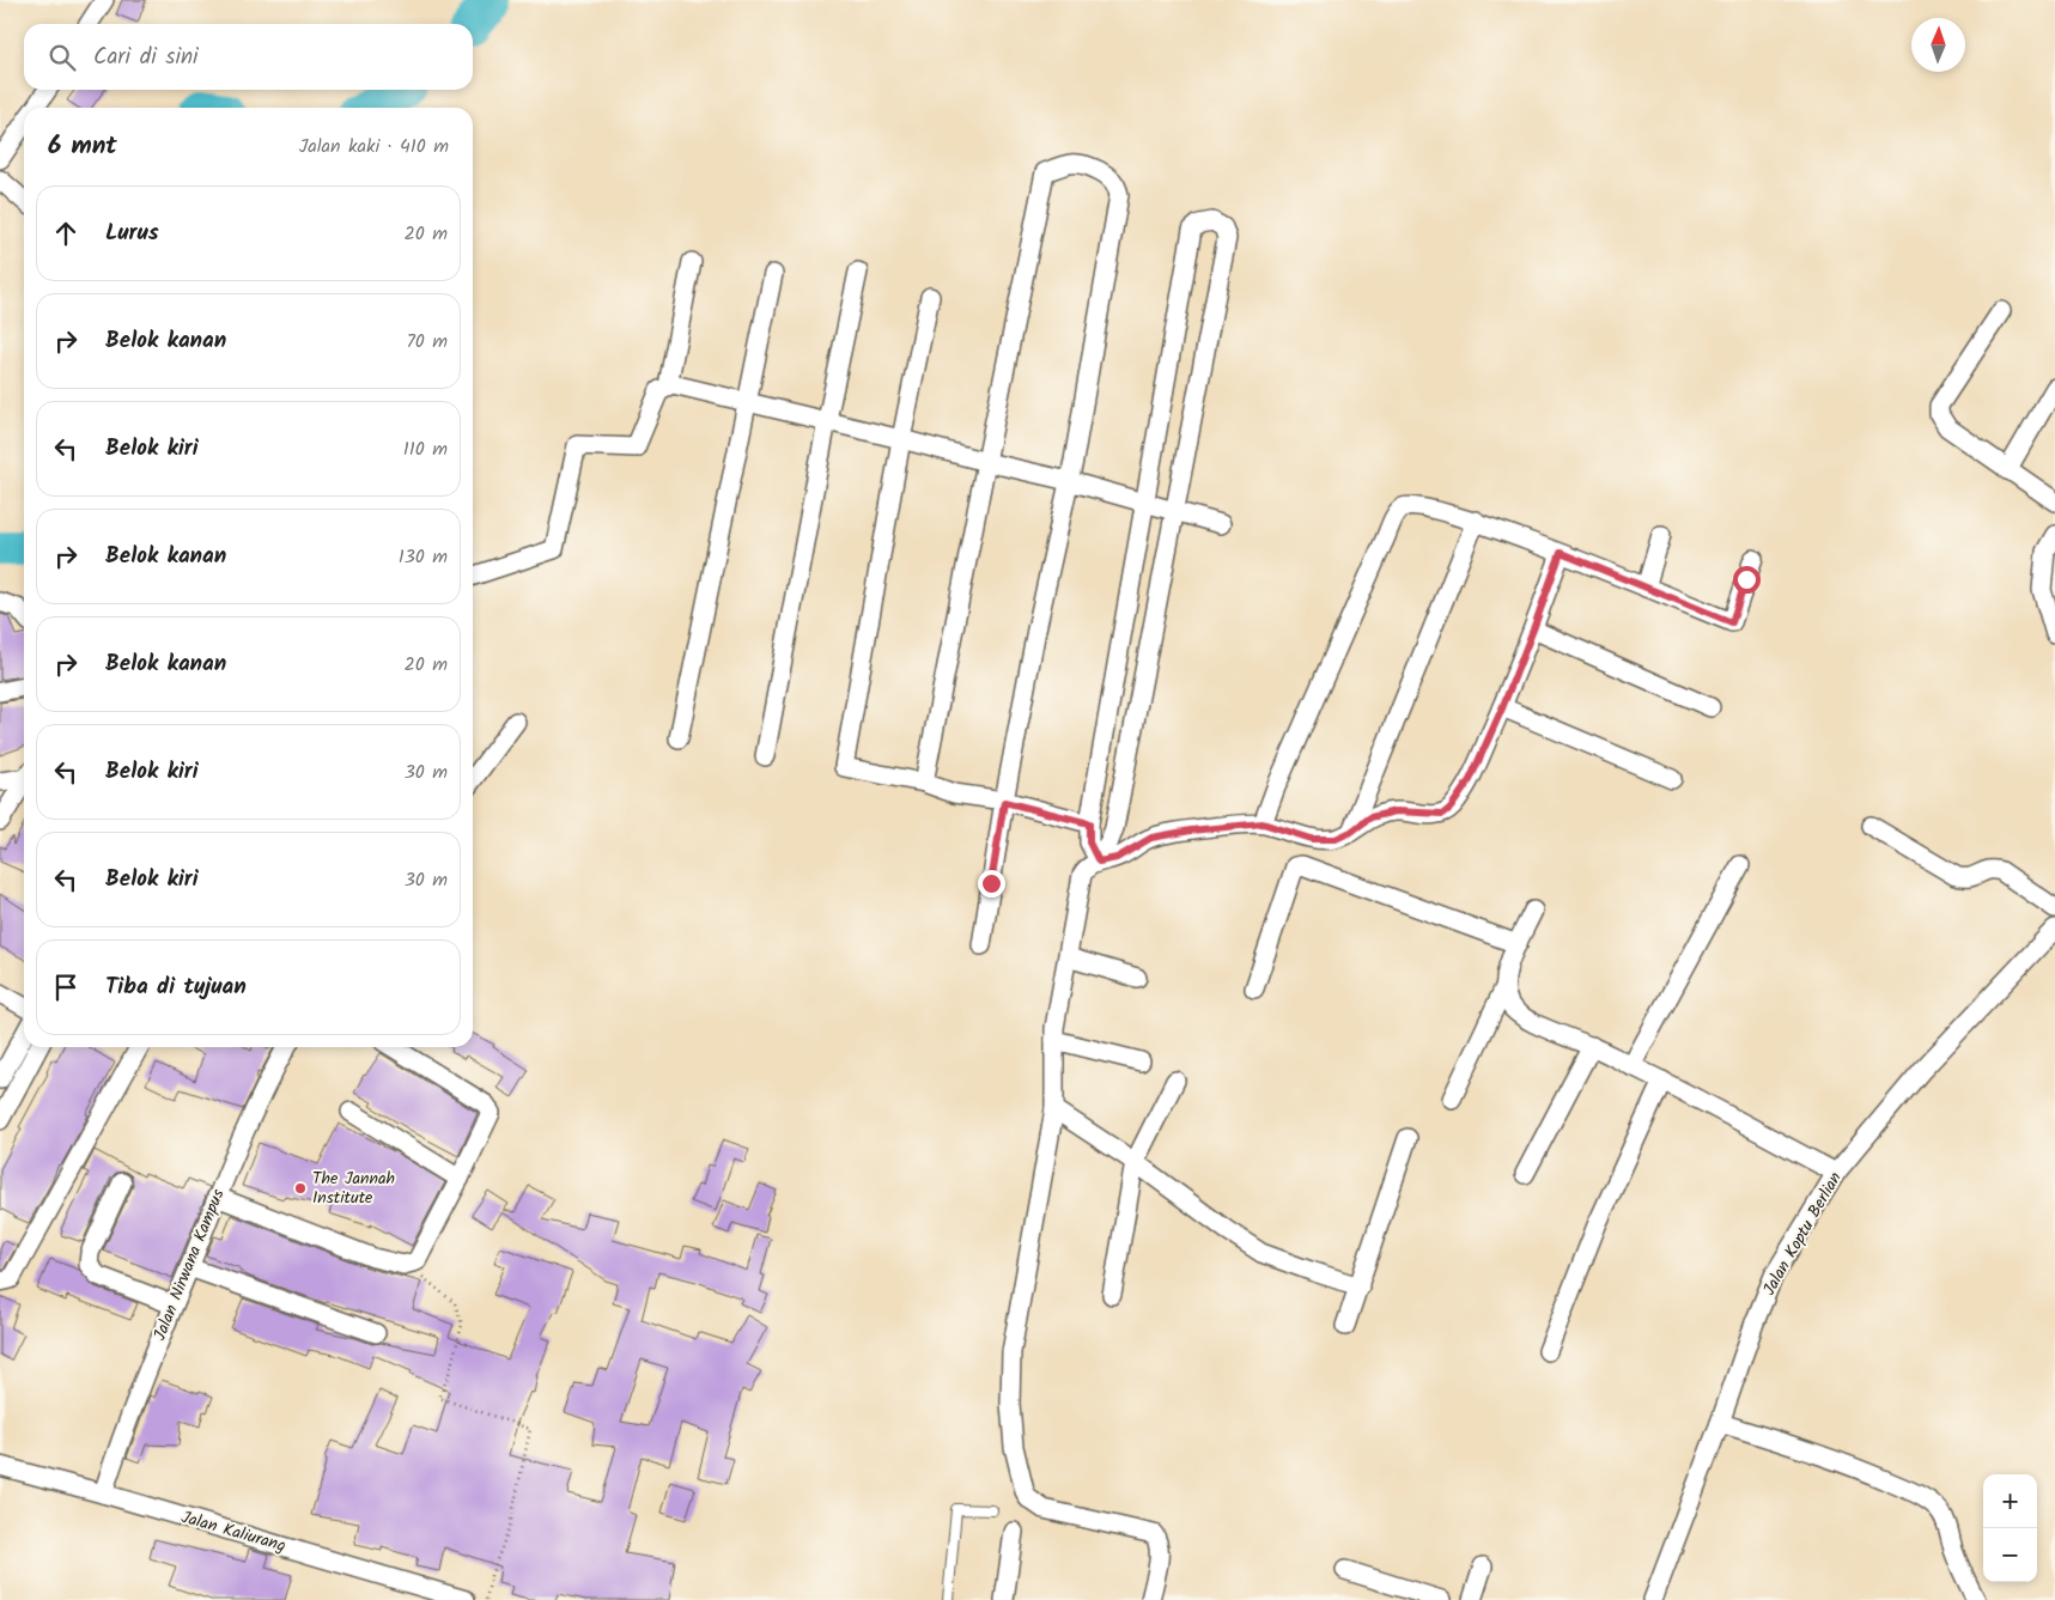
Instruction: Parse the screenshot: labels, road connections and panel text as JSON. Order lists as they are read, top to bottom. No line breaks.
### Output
{"streets":{"street":["Jalan Koptu Berlian","Jalan Nirwana Kampus","Jalan Kaliurang"]},"crossings":[["Jalan Nirwana Kampus","Jalan Kaliurang"]],"places":["The Jannah Institute"],"north":"top","page":{"search":"Cari di sini","heading":["6 mnt","Jalan kaki · 410 m"],"list":[["Lurus","20 m"],["Belok kanan","70 m"],["Belok kiri","110 m"],["Belok kanan","130 m"],["Belok kanan","20 m"],["Belok kiri","30 m"],["Belok kiri","30 m"],"Tiba di tujuan"],"map_buttons":["+","−"]}}
